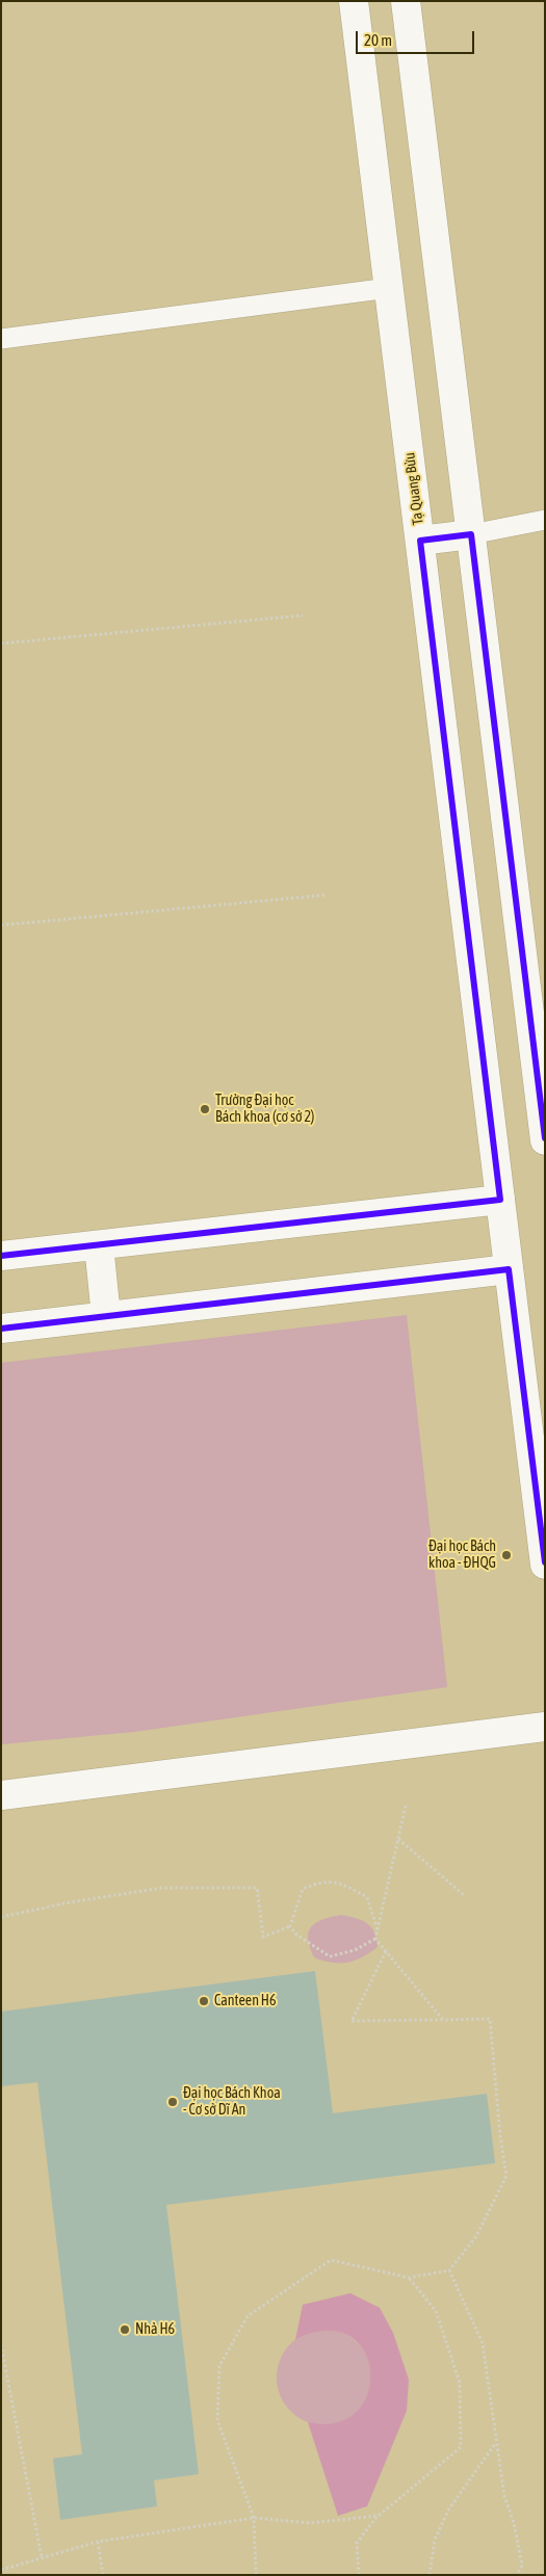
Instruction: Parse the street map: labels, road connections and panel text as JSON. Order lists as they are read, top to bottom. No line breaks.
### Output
{"streets":{"street":["Tạ Quang Bửu"]},"places":["Trường Đại học Bách khoa (cơ sở 2)","Đại học Bách khoa - ĐHQG","Canteen H6","Đại học Bách Khoa - Cơ sở Dĩ An","Nhà H6"],"scale_bar":"20 m"}
